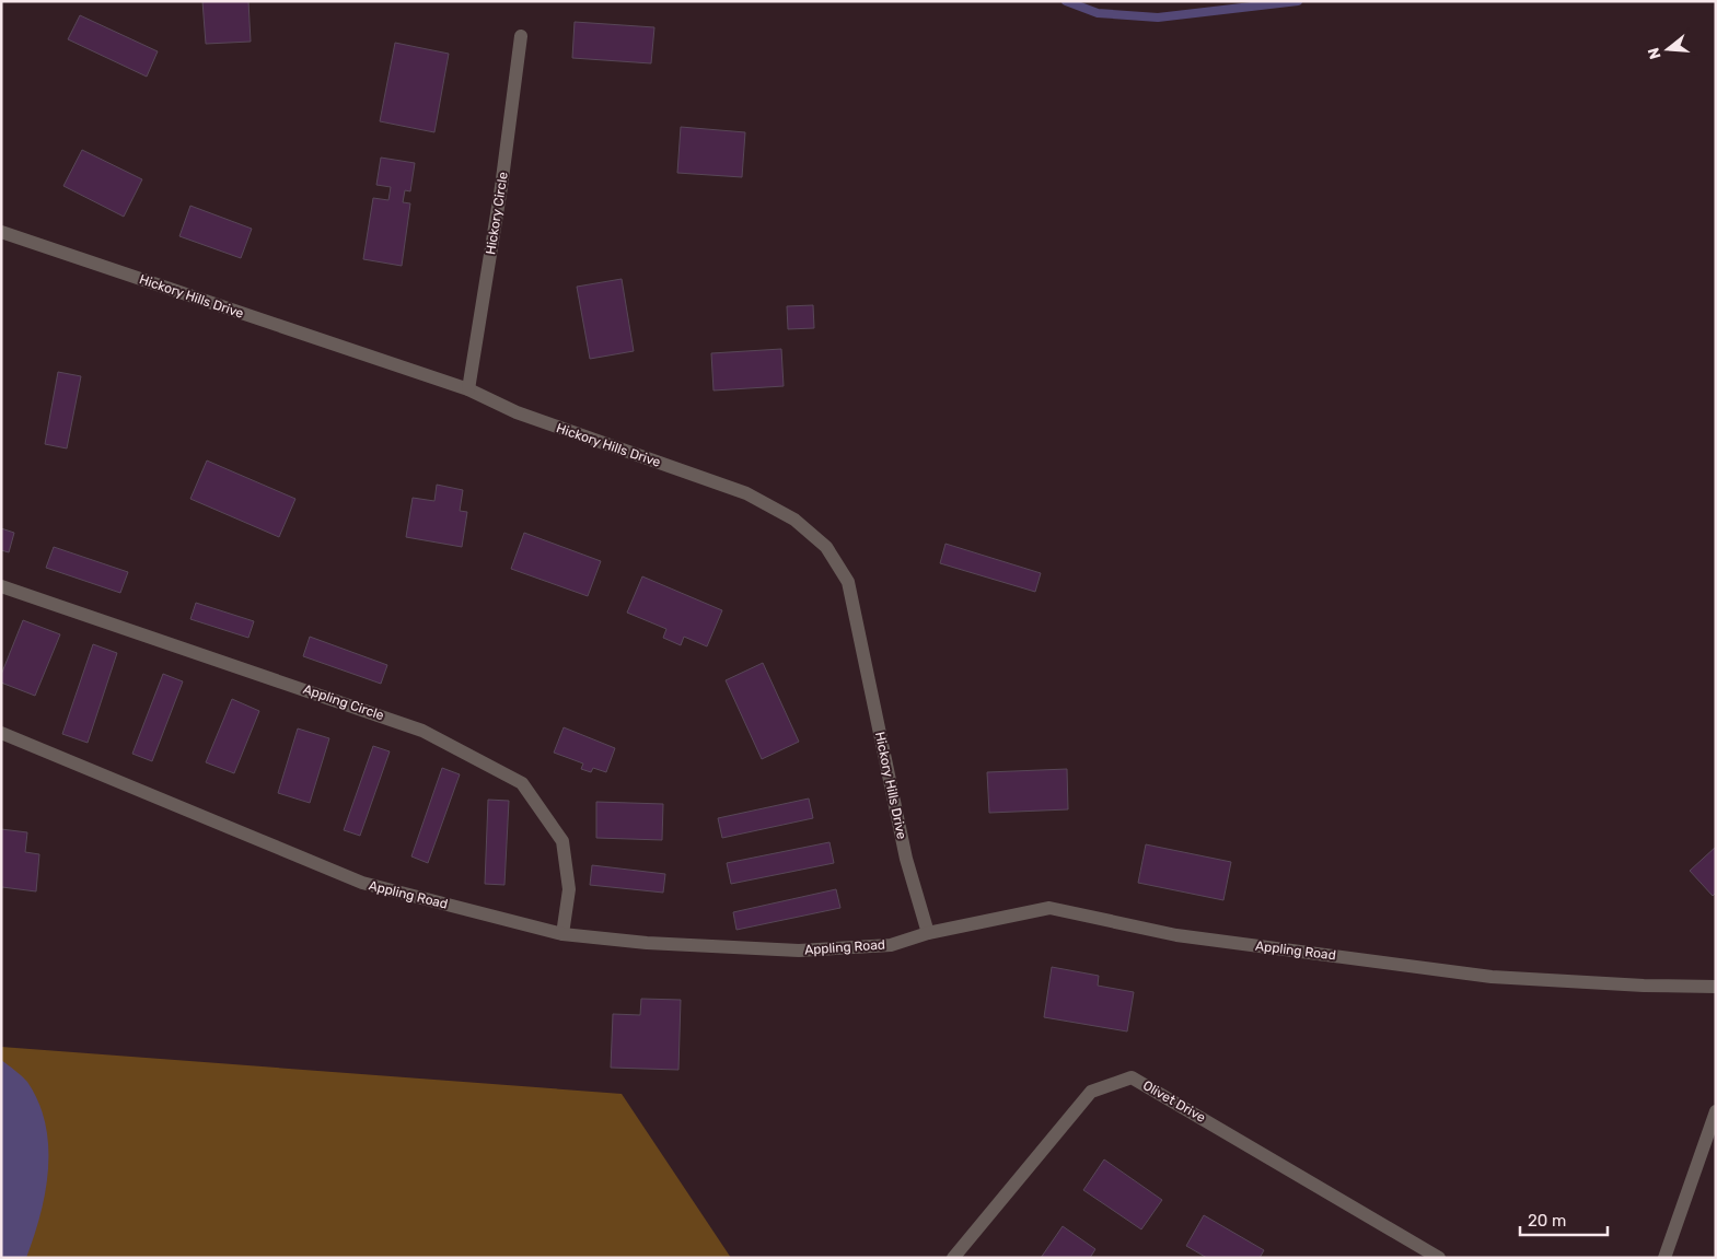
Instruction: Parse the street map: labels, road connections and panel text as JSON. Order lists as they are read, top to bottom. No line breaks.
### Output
{"streets":{"street":["Hickory Circle","Hickory Hills Drive","Appling Circle","Appling Road","Olivet Drive"]},"crossings":[["Hickory Circle","Hickory Hills Drive"],["Hickory Hills Drive","Appling Road"],["Appling Circle","Appling Road"]],"scale_bar":"20 m","north":"left"}
